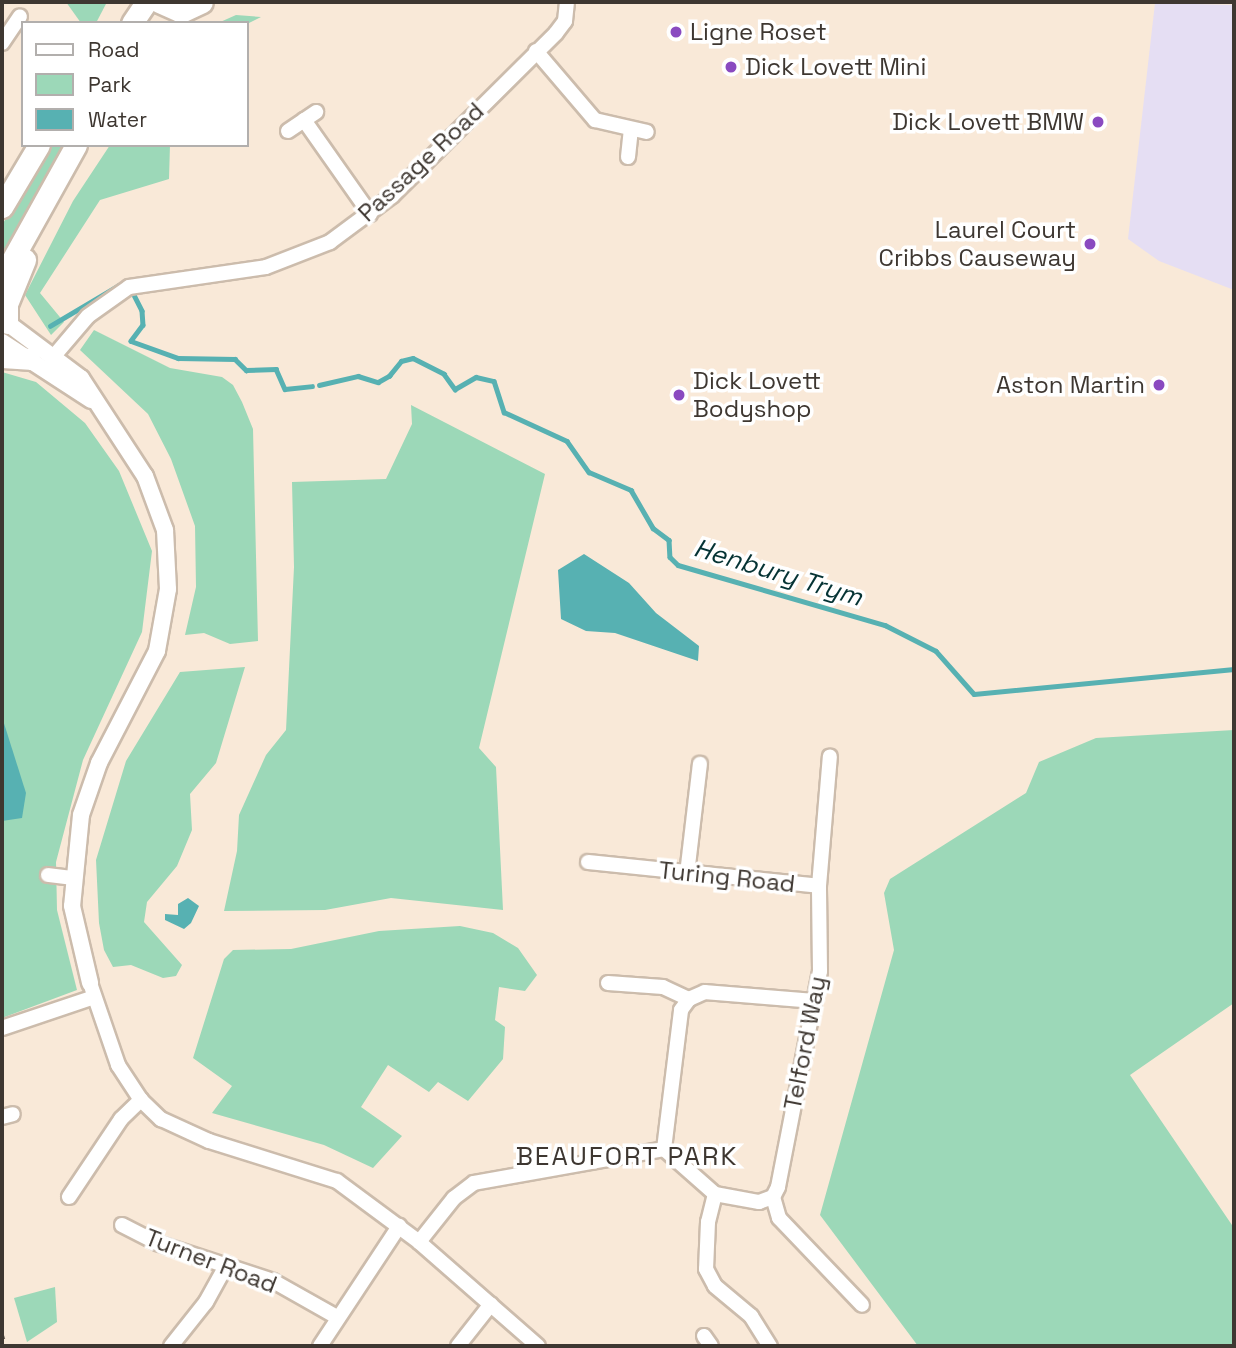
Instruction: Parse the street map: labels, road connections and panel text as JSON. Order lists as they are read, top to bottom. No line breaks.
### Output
{"streets":{"street":["Passage Road","Turing Road","Telford Way","Turner Road"]},"crossings":[["Turing Road","Telford Way"]],"districts":["BEAUFORT PARK"],"water":["Henbury Trym"],"places":["Ligne Roset","Dick Lovett Mini","Dick Lovett BMW","Laurel Court Cribbs Causeway","Aston Martin","Dick Lovett Bodyshop"],"legend":["Road","Park","Water"]}
